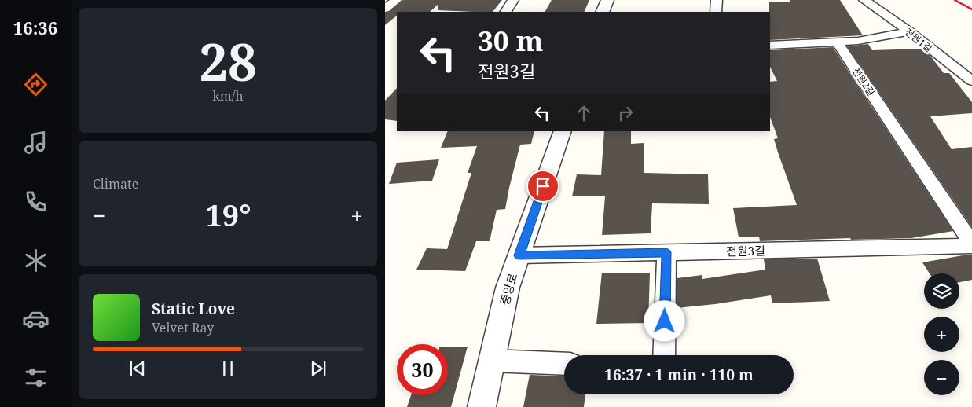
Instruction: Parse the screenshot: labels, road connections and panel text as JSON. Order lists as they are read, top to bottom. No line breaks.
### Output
{"streets":{"street":["전원1길","전원2길","전원3길","중앙로"]},"crossings":[["전원2길","전원3길"],["전원3길","중앙로"]],"page":{"tabs":"16:36","tile":[["28","km/h"],"Climate"],"turn":["30 m","전원3길"],"heat":["−","19°","+"],"map_buttons":["+","−"],"song":["Static Love","Velvet Ray"],"limit":"30","trip":"16:37 · 1 min · 110 m"}}
